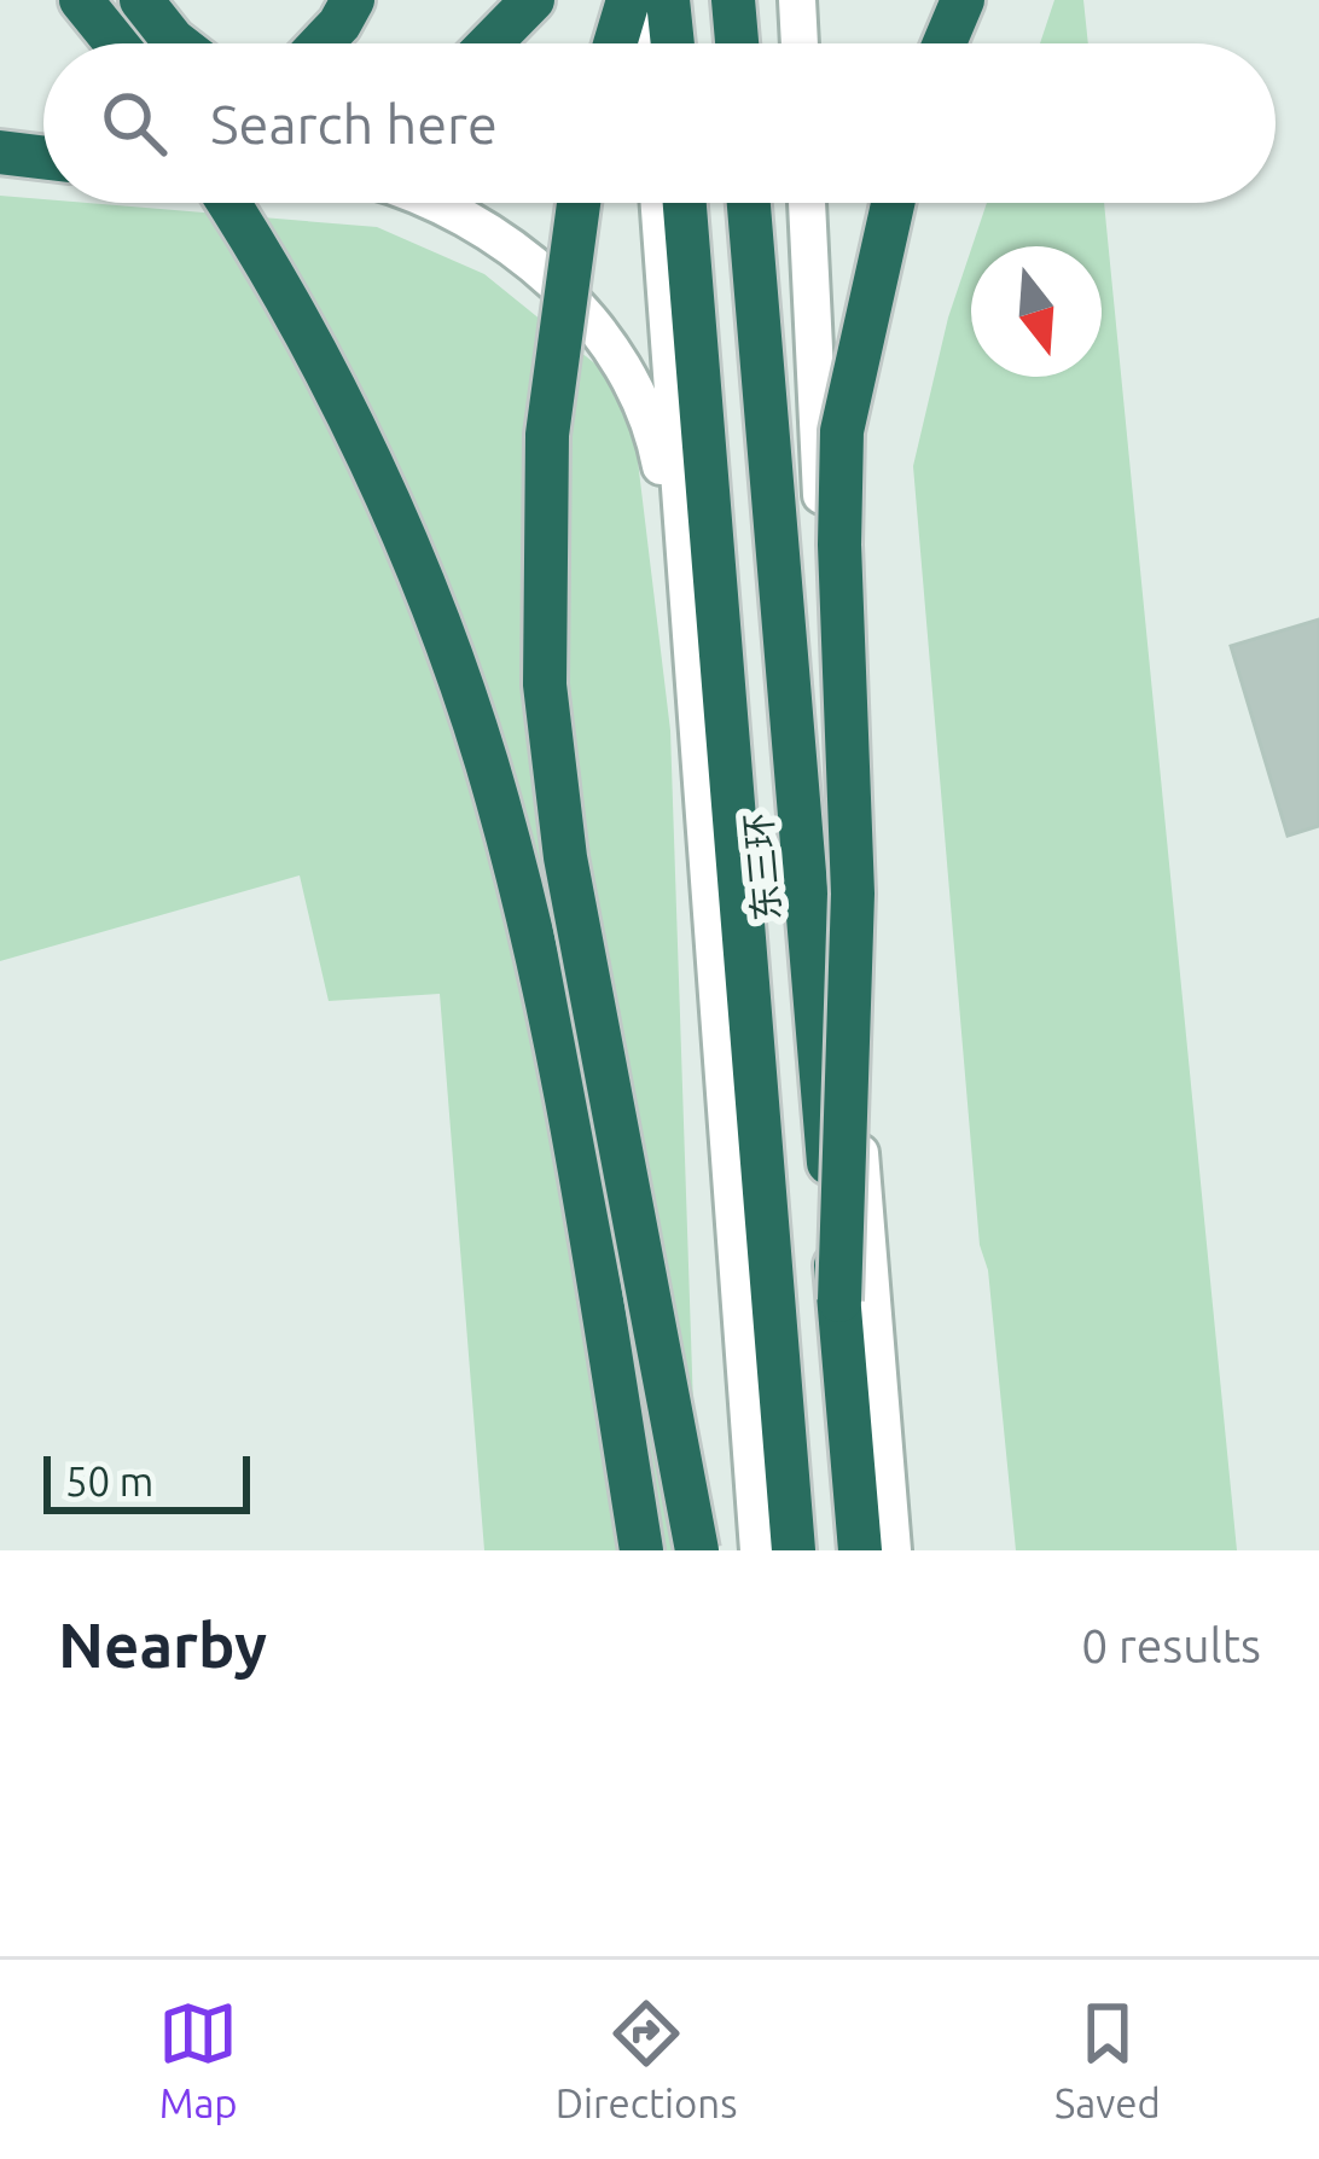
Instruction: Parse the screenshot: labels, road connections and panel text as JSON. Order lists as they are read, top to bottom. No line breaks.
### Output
{"streets":{"highway":["东三环"]},"scale_bar":"50 m","north":"bottom","page":{"search":"Search here","scale":"50 m","heading":["Nearby","0 results"],"nav":["Map","Directions","Saved"]}}
